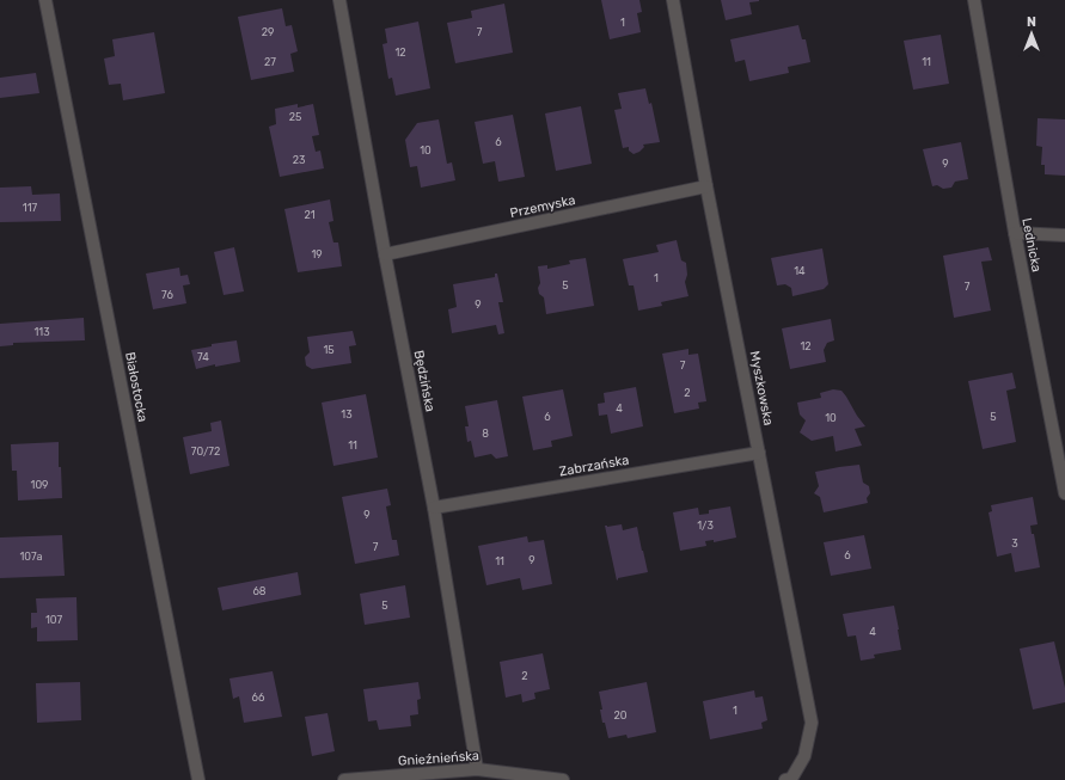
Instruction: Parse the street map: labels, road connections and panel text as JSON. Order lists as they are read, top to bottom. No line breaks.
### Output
{"streets":{"street":["Przemyska","Lednicka","Będzińska","Białostocka","Myszkowska","Zabrzańska","Gnieźnieńska"]},"crossings":[["Przemyska","Będzińska"],["Przemyska","Myszkowska"],["Będzińska","Zabrzańska"],["Będzińska","Gnieźnieńska"],["Myszkowska","Zabrzańska"]],"house_numbers":["1","29","7","12","27","11","25","6","10","23","9","117","21","19","14","1","5","7","76","9","113","12","15","74","7","2","4","13","6","5","10","8","11","70/72","109","9","1/3","3","7","6","107a","9","11","68","5","107","4","2","66","1","20"],"north":"top"}
